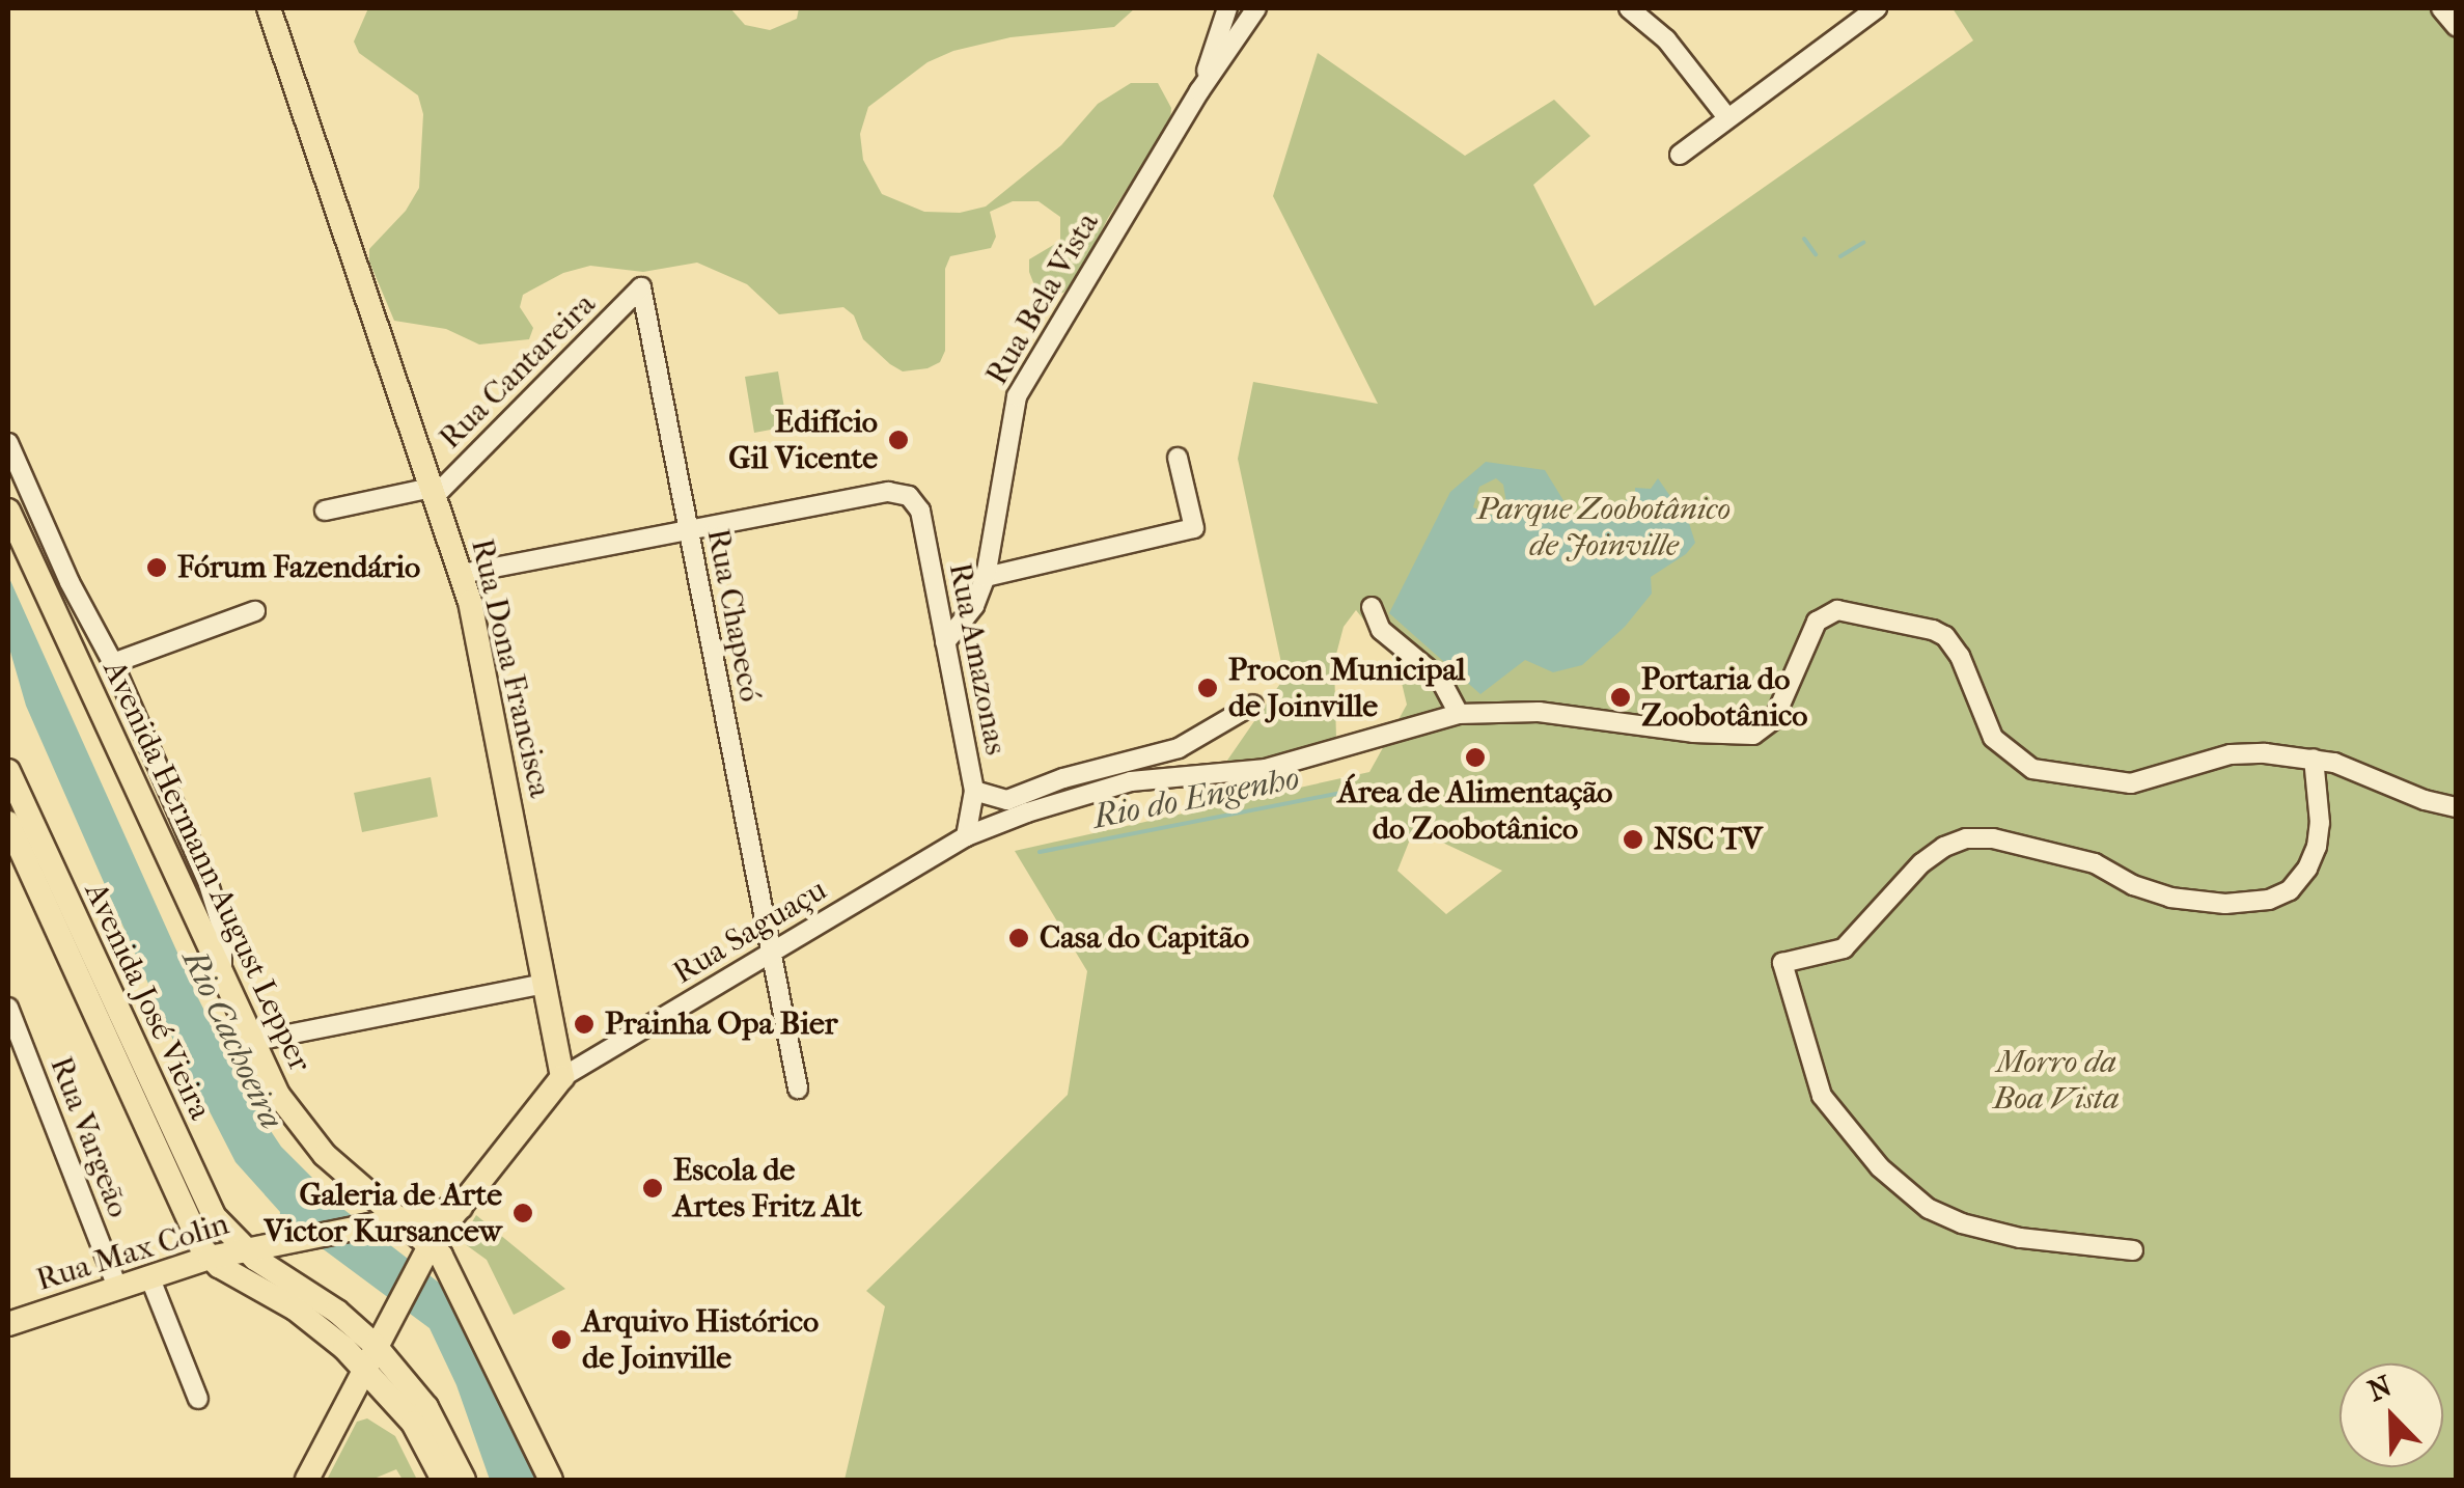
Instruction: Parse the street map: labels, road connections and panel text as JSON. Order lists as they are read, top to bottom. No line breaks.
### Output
{"streets":{"main road":["Rua Dona Francisca","Avenida Hermann August Lepper","Avenida José Vieira","Rua Max Colin"],"street":["Rua Bela Vista","Rua Cantareira","Rua Chapecó","Rua Amazonas","Rua Saguaçu","Rua Vargeão"]},"crossings":[["Rua Bela Vista","Rua Amazonas"],["Rua Cantareira","Rua Chapecó"],["Rua Cantareira","Rua Dona Francisca"],["Rua Chapecó","Rua Amazonas"],["Rua Chapecó","Rua Saguaçu"],["Rua Amazonas","Rua Saguaçu"],["Rua Dona Francisca","Rua Saguaçu"],["Avenida Hermann August Lepper","Rua Max Colin"],["Avenida José Vieira","Rua Max Colin"],["Rua Vargeão","Rua Max Colin"]],"water":["Rio do Engenho","Rio Cachoeira"],"parks":["Parque Zoobotânico de Joinville","Morro da Boa Vista"],"places":["Edifício Gil Vicente","Fórum Fazendário","Procon Municipal de Joinville","Portaria do Zoobotânico","Área de Alimentação do Zoobotânico","NSC TV","Casa do Capitão","Prainha Opa Bier","Escola de Artes Fritz Alt","Galeria de Arte Victor Kursancew","Arquivo Histórico de Joinville"],"north":"top left"}
